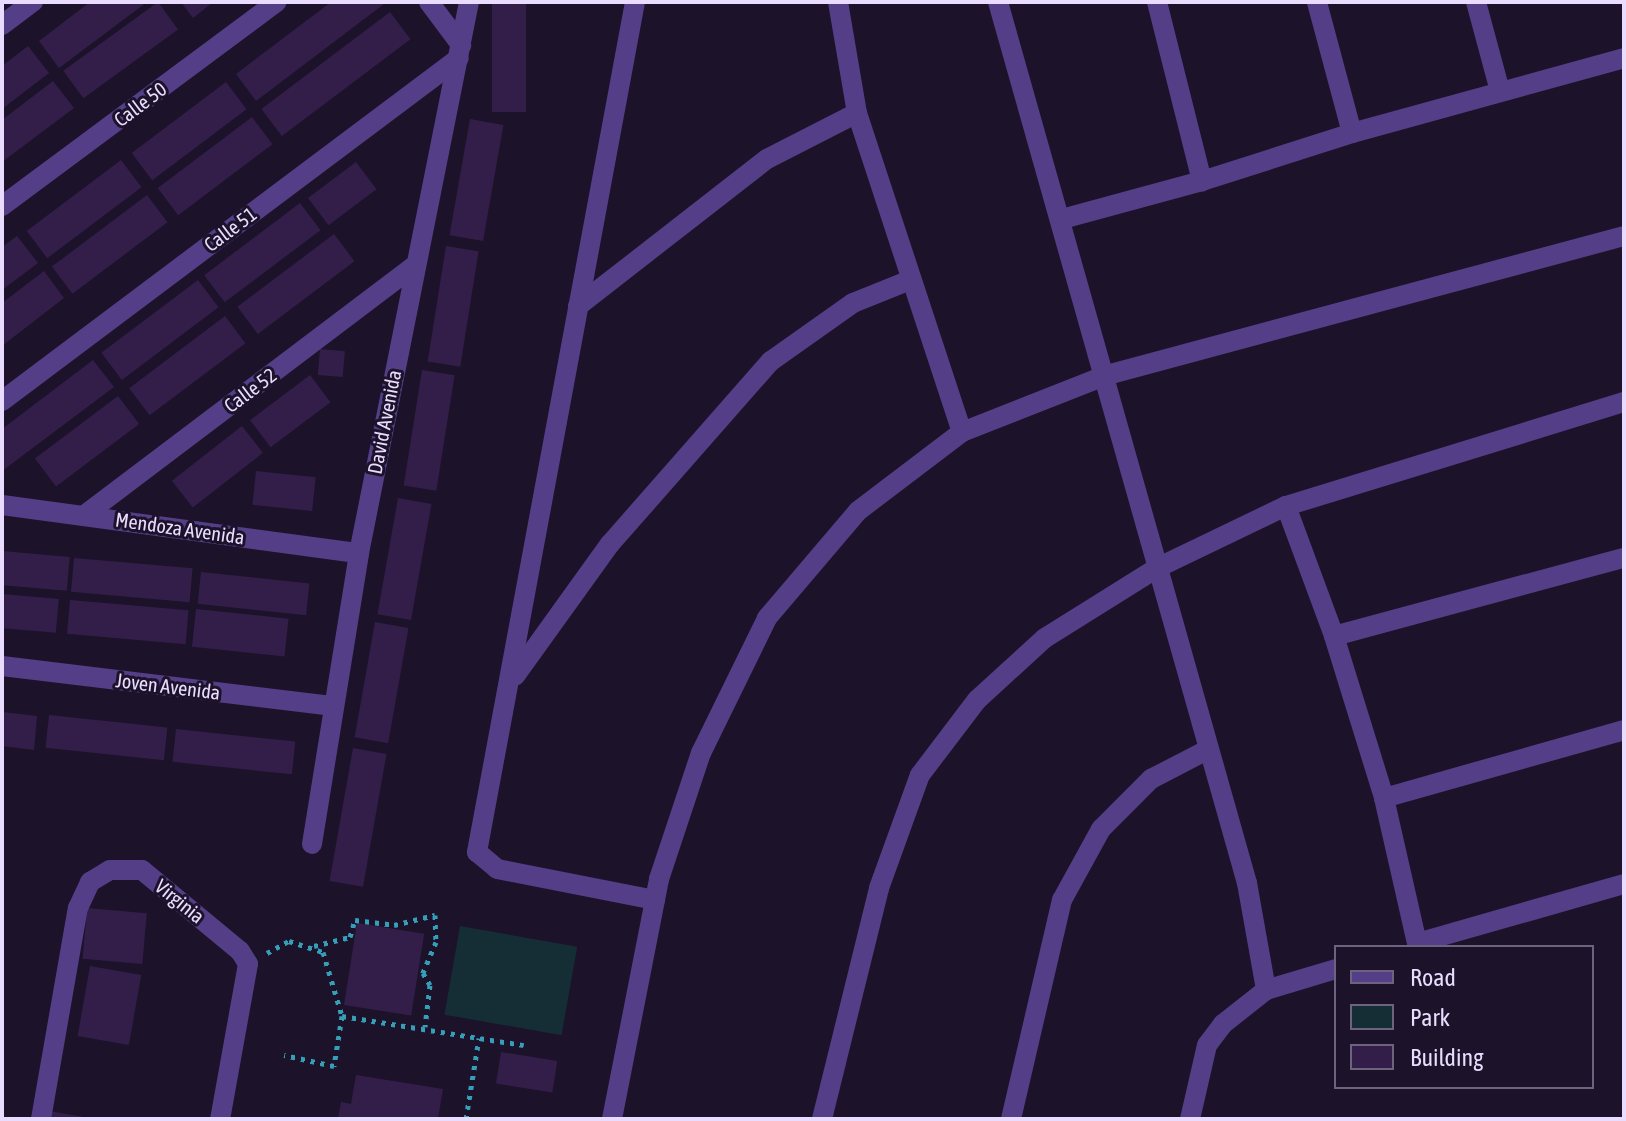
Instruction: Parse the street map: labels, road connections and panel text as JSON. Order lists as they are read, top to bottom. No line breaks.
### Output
{"streets":{"street":["Calle 50","Calle 51","Calle 52","David Avenida","Mendoza Avenida","Joven Avenida","Virginia"]},"crossings":[["Calle 51","David Avenida"],["Calle 52","David Avenida"],["Calle 52","Mendoza Avenida"],["David Avenida","Mendoza Avenida"],["David Avenida","Joven Avenida"]],"legend":["Road","Park","Building"]}
